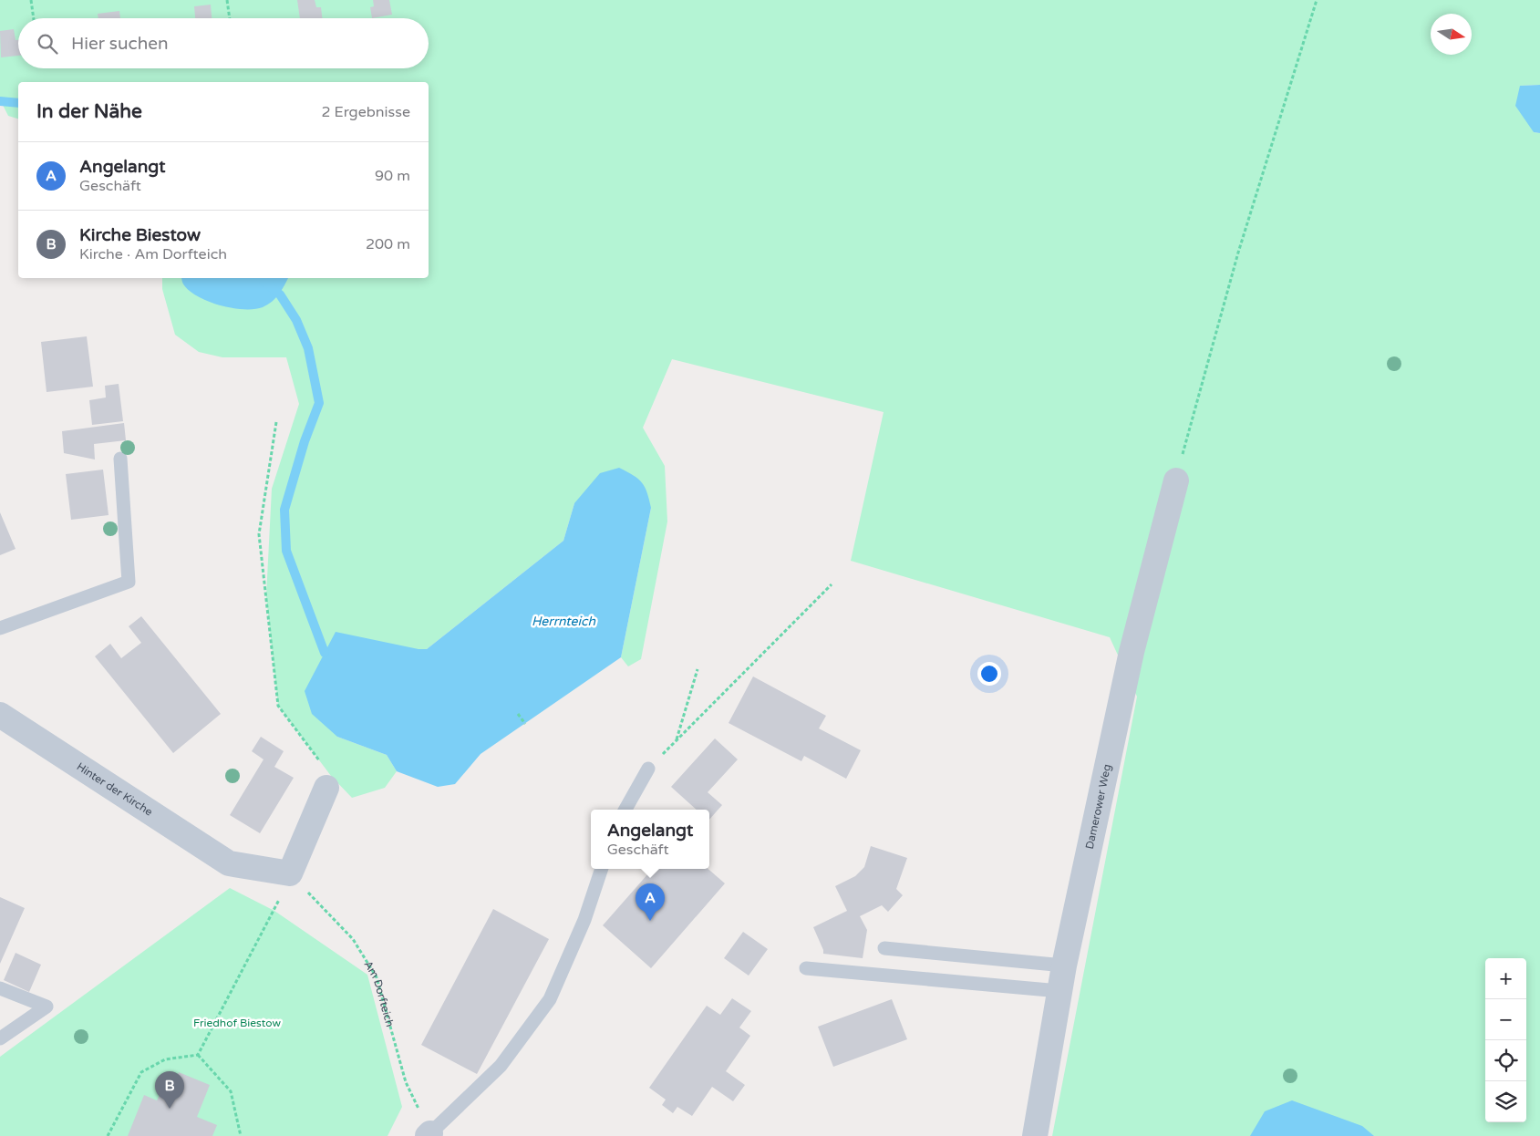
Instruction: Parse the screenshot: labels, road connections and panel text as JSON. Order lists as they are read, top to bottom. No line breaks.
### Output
{"streets":{"street":["Hinter der Kirche","Damerower Weg"],"path":["Am Dorfteich"]},"crossings":[["Hinter der Kirche","Am Dorfteich"]],"water":["Herrnteich"],"parks":["Friedhof Biestow"],"north":"right","page":{"search":"Hier suchen","heading":["In der Nähe","2 Ergebnisse"],"list":[{"mark":"A","name":"Angelangt","note":"Geschäft","value":"90 m"},{"mark":"B","name":"Kirche Biestow","note":"Kirche · Am Dorfteich","value":"200 m"}],"popup":["Angelangt","Geschäft"],"pins":["A","B"],"map_buttons":["+","−"]}}
